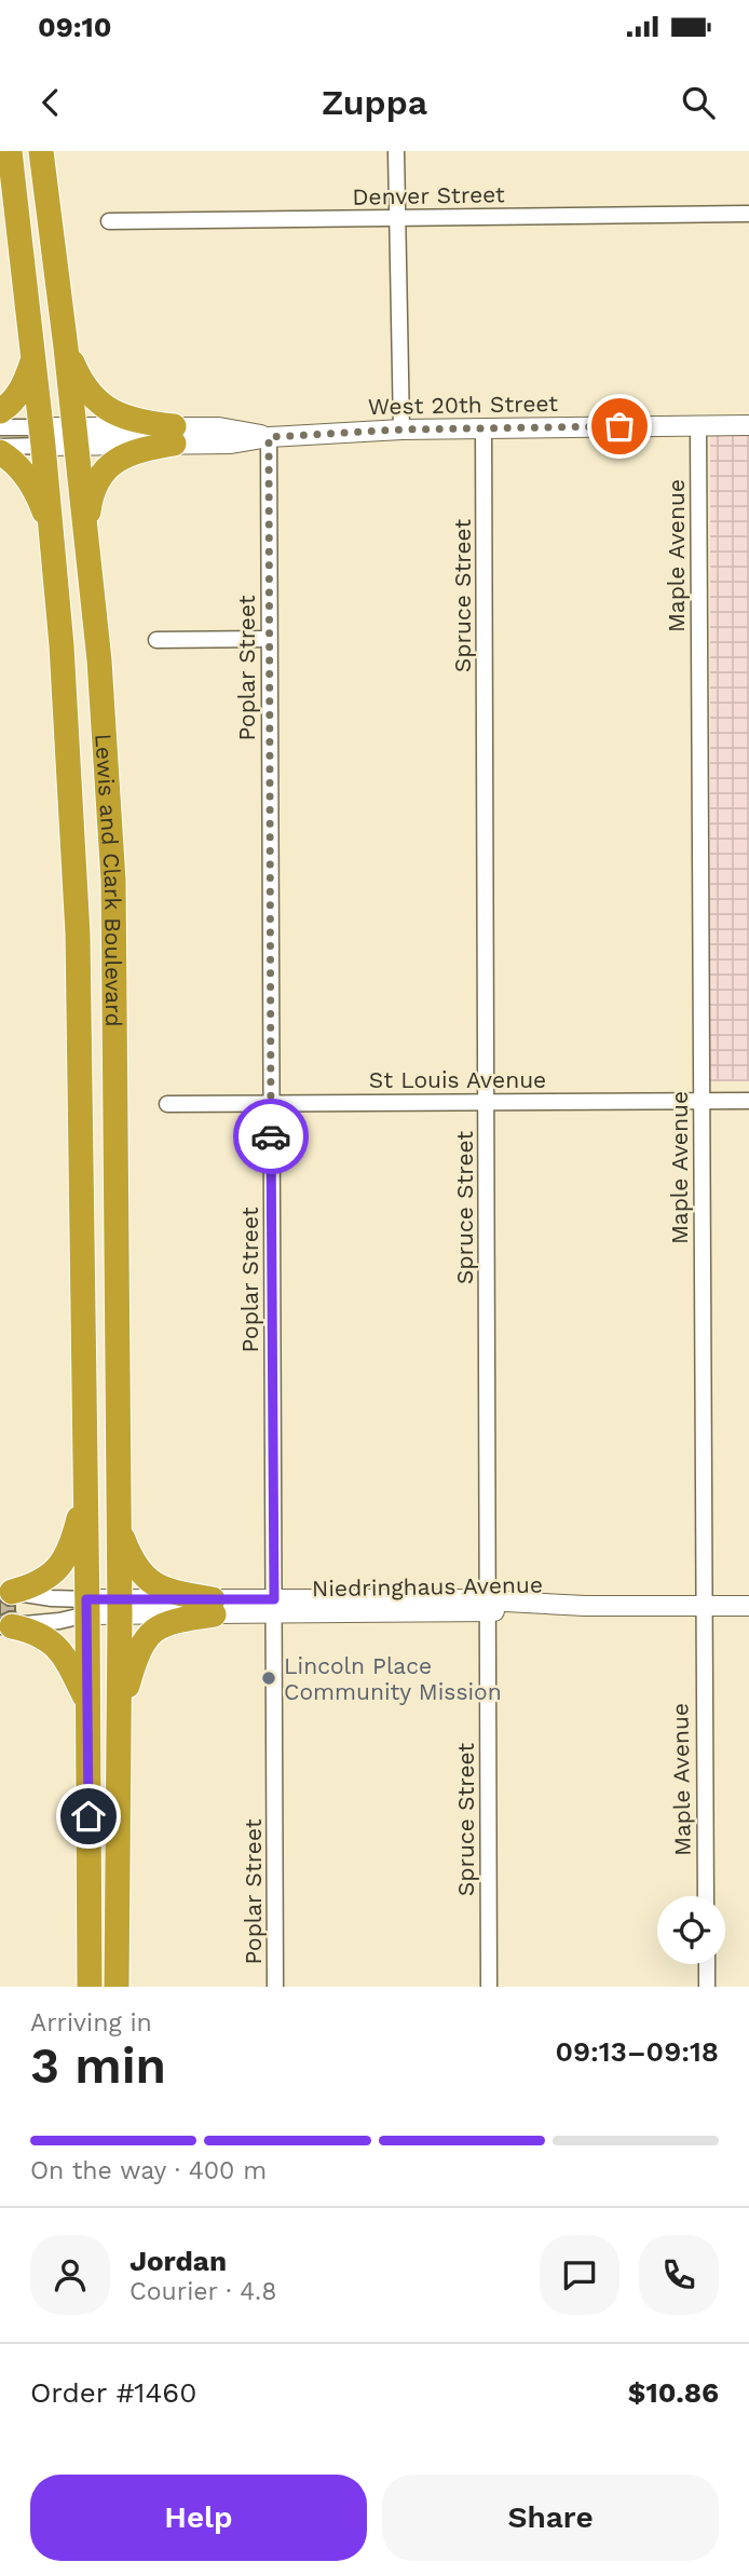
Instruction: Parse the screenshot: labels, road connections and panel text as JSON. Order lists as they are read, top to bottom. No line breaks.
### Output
{"streets":{"highway":["Lewis and Clark Boulevard"],"street":["Denver Street","West 20th Street","Maple Avenue","Spruce Street","Poplar Street","St Louis Avenue","Niedringhaus Avenue"]},"crossings":[["West 20th Street","Maple Avenue"],["West 20th Street","Spruce Street"],["West 20th Street","Poplar Street"],["West 20th Street","Lewis and Clark Boulevard"],["Maple Avenue","St Louis Avenue"],["Maple Avenue","Niedringhaus Avenue"],["Spruce Street","St Louis Avenue"],["Spruce Street","Niedringhaus Avenue"],["Poplar Street","St Louis Avenue"],["Poplar Street","Niedringhaus Avenue"],["Lewis and Clark Boulevard","Niedringhaus Avenue"]],"places":["Lincoln Place Community Mission"],"page":{"status":"09:10","header":"Zuppa","heading":["3 min","Arriving in","09:13–09:18"],"panel":["Jordan","Courier · 4.8","Order #1460","$10.86"],"bar":"On the way · 400 m","buttons":["Help","Share"]}}
